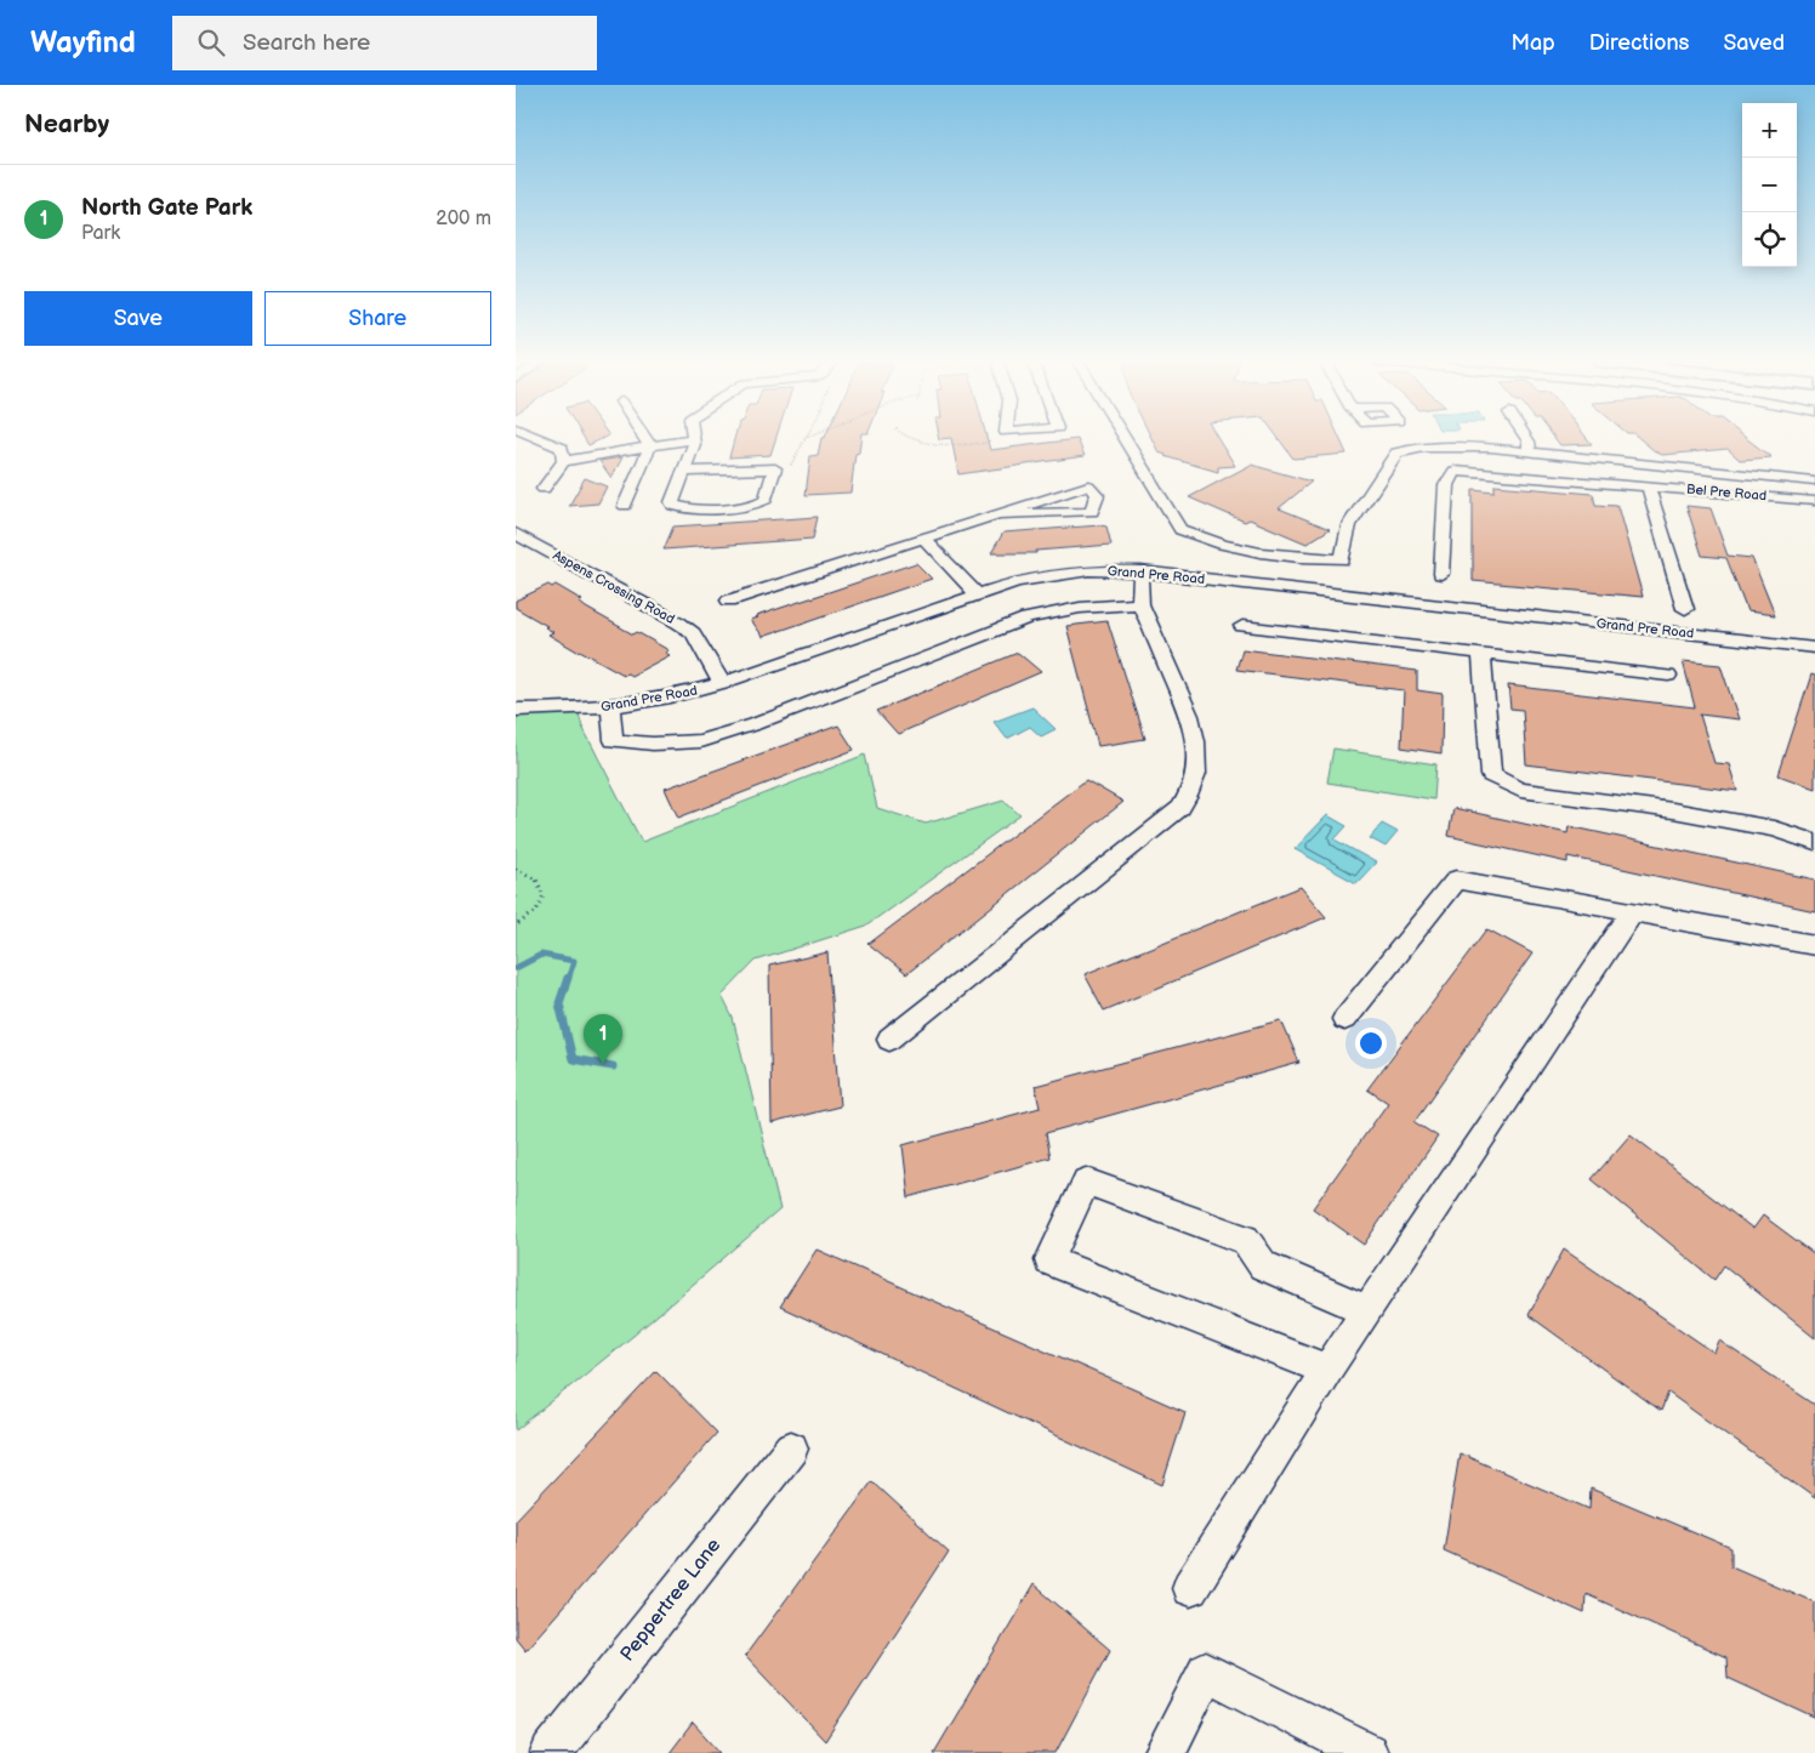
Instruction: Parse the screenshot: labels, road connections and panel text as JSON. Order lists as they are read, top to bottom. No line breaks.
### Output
{"streets":{"street":["Bel Pre Road","Grand Pre Road","Aspens Crossing Road","Peppertree Lane"]},"crossings":[["Grand Pre Road","Aspens Crossing Road"]],"page":{"header":"Wayfind","search":"Search here","nav":["Map","Directions","Saved"],"heading":"Nearby","map_buttons":["+","−"],"list":[{"mark":"1","name":"North Gate Park","note":"Park","value":"200 m"}],"buttons":["Save","Share"],"pins":"1"}}
